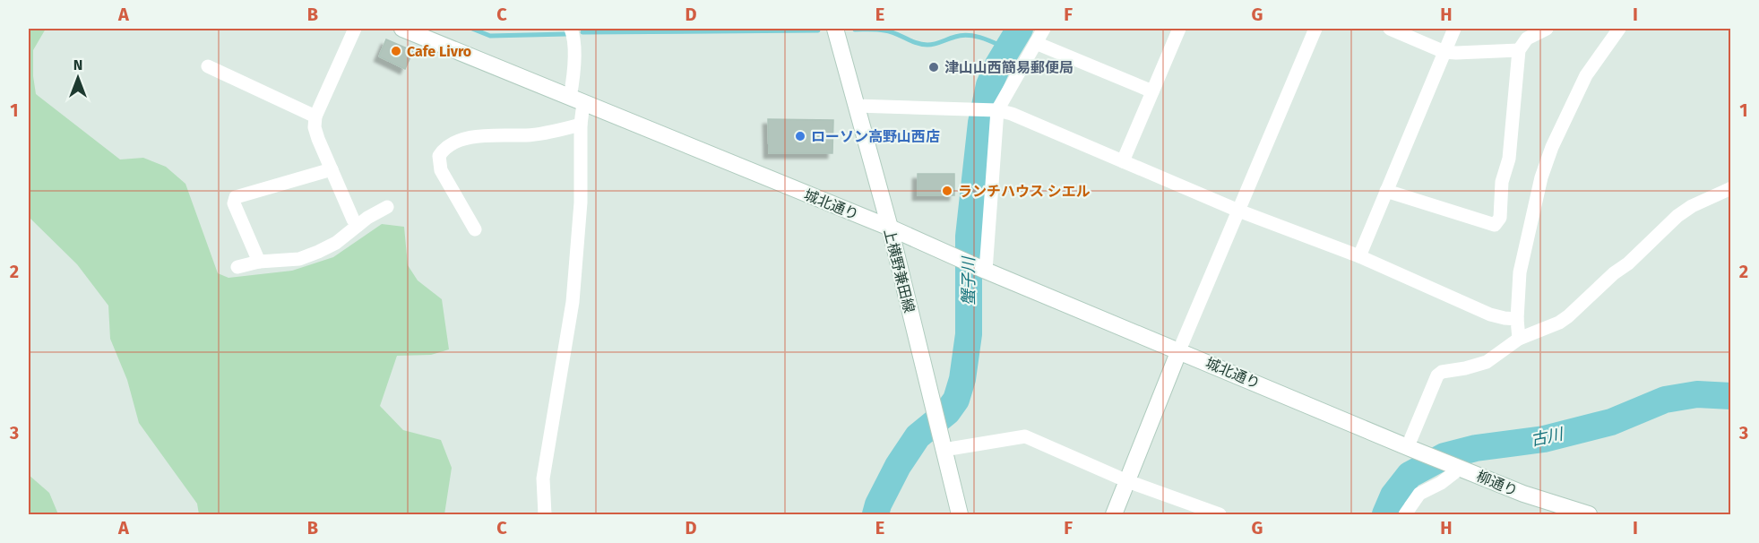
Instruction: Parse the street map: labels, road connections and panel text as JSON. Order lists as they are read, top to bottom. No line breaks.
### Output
{"streets":{"street":["城北通り","上横野兼田線","柳通り"]},"crossings":[["城北通り","上横野兼田線"],["城北通り","柳通り"]],"water":["蟹子川","古川"],"places":["Cafe Livro","津山山西簡易郵便局","ローソン高野山西店","ランチハウス シエル"],"north":"top","grid":{"columns":["A","B","C","D","E","F","G","H","I"],"rows":["1","2","3"]}}
